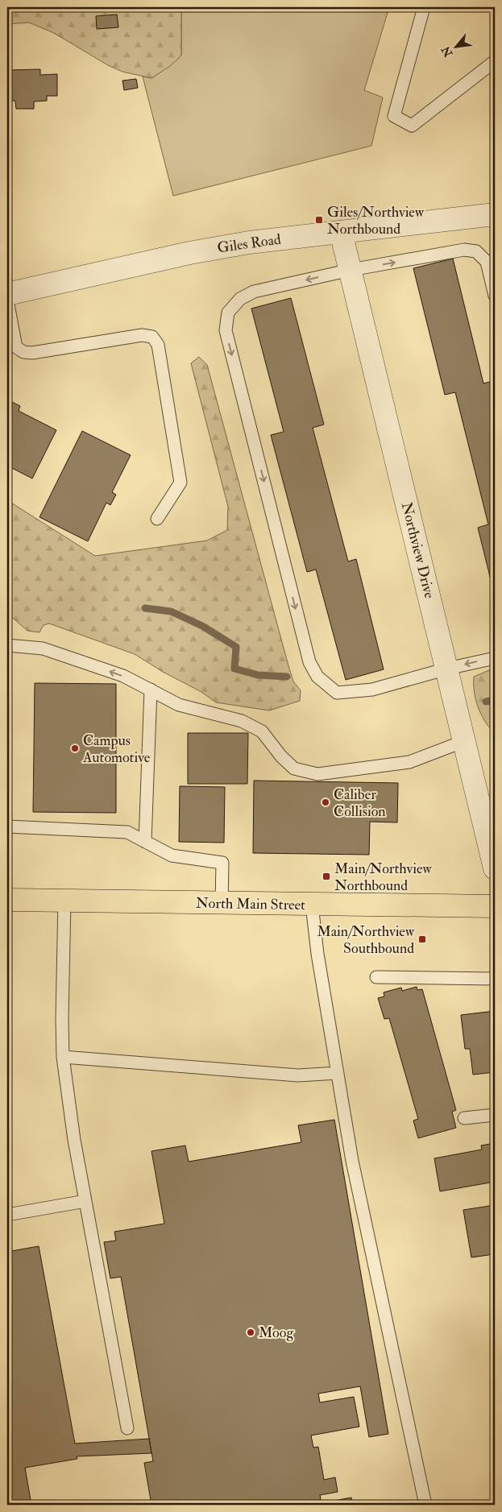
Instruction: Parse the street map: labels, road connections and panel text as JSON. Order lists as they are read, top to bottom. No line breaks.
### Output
{"streets":{"main road":["North Main Street"],"street":["Giles Road","Northview Drive"]},"crossings":[["Giles Road","Northview Drive"]],"places":{"transit":["Giles/Northview Northbound","Main/Northview Northbound","Main/Northview Southbound"],"other":["Campus Automotive","Caliber Collision","Moog"]},"north":"bottom left"}
